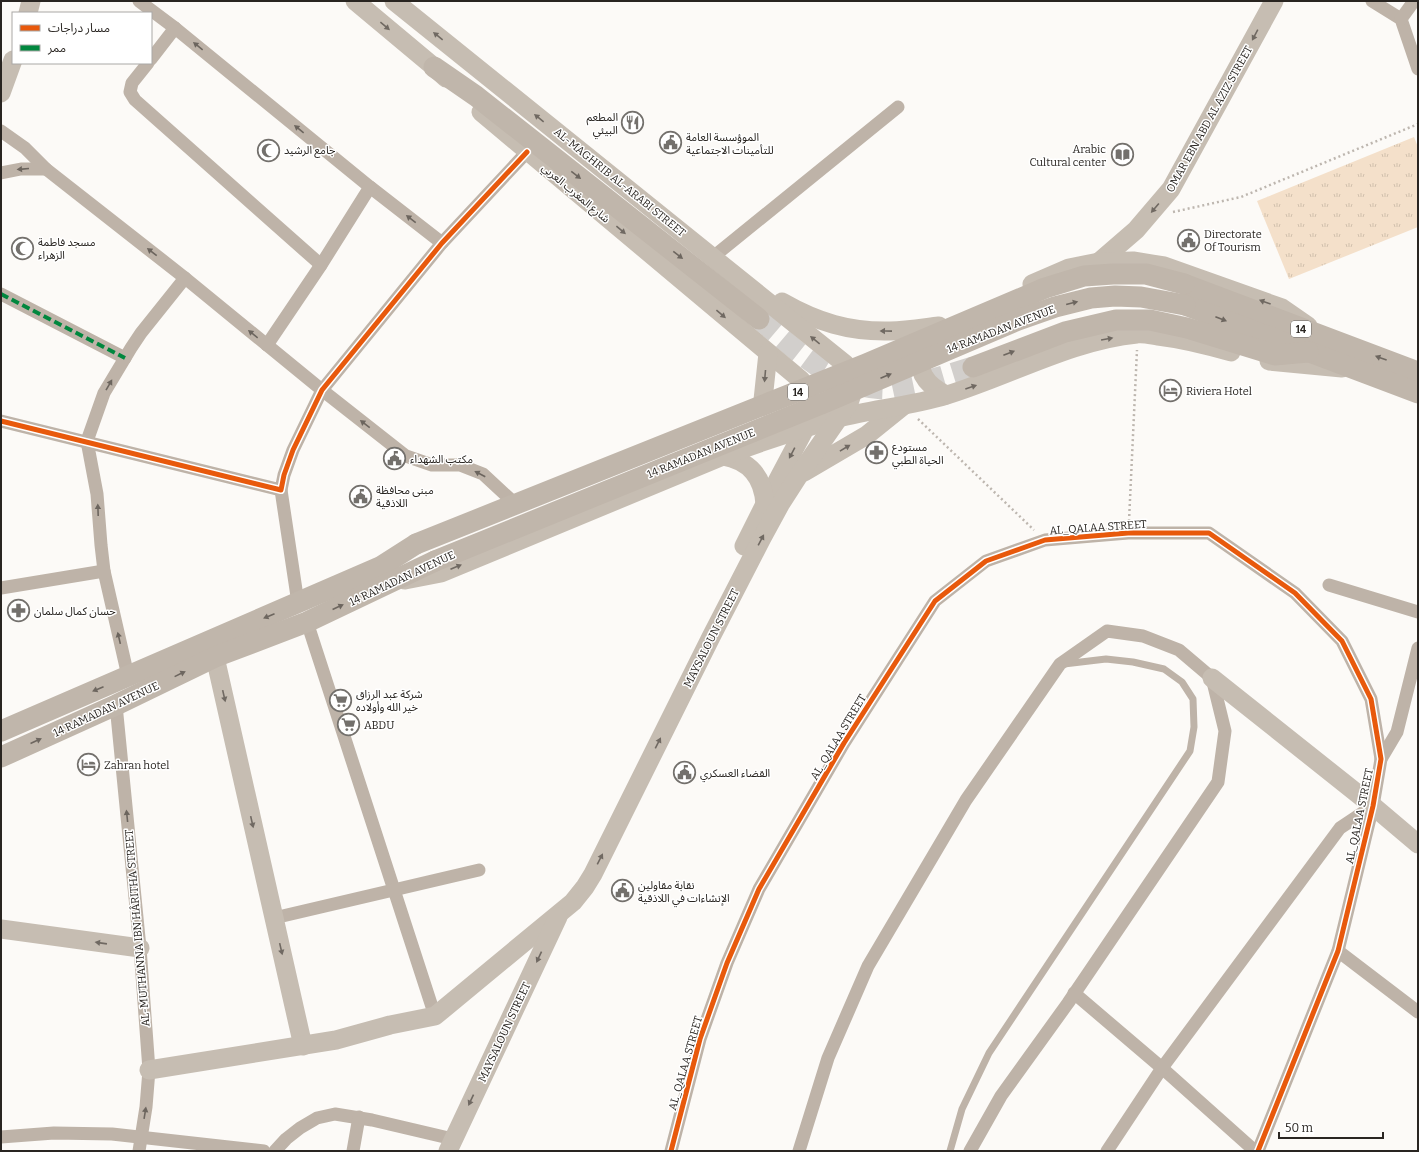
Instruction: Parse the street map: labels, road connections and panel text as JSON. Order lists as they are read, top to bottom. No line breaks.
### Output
{"streets":{"main road":["OMAR EBN ABD AL AZIZ STREET","AL-MAGHRIB AL-ARABI STREET","شارع المغرب العربي","14 RAMADAN AVENUE","14","MAYSALOUN STREET"],"street":["AL_QALAA STREET","AL-MUTHANNA IBN HÂRITHA STREET"]},"crossings":[["AL-MAGHRIB AL-ARABI STREET","MAYSALOUN STREET"],["شارع المغرب العربي","MAYSALOUN STREET"],["14 RAMADAN AVENUE","AL-MUTHANNA IBN HÂRITHA STREET"]],"one_way":["OMAR EBN ABD AL AZIZ STREET","AL-MUTHANNA IBN HÂRITHA STREET"],"places":{"restaurant":["المطعم البيئي"],"public building":["الموؤسسة العامة للتأمينات الاجتماعية","Directorate Of Tourism","مكتب الشهداء","مبنى محافظة اللاذقية","القضاء العسكري","نقابة مقاولين الإنشاءات في اللاذقية"],"mosque":["جامع الرشيد","مسجد فاطمة الزهراء"],"library":["Arabic Cultural center"],"hotel":["Riviera Hotel","Zahran hotel"],"pharmacy":["مستودع الحياة الطبي","حسان كمال سلمان"],"supermarket":["شركة عبد الرزاق خير الله وأولاده","ABDU"]},"legend":["مسار دراجات","ممر"],"scale_bar":"50 m"}
